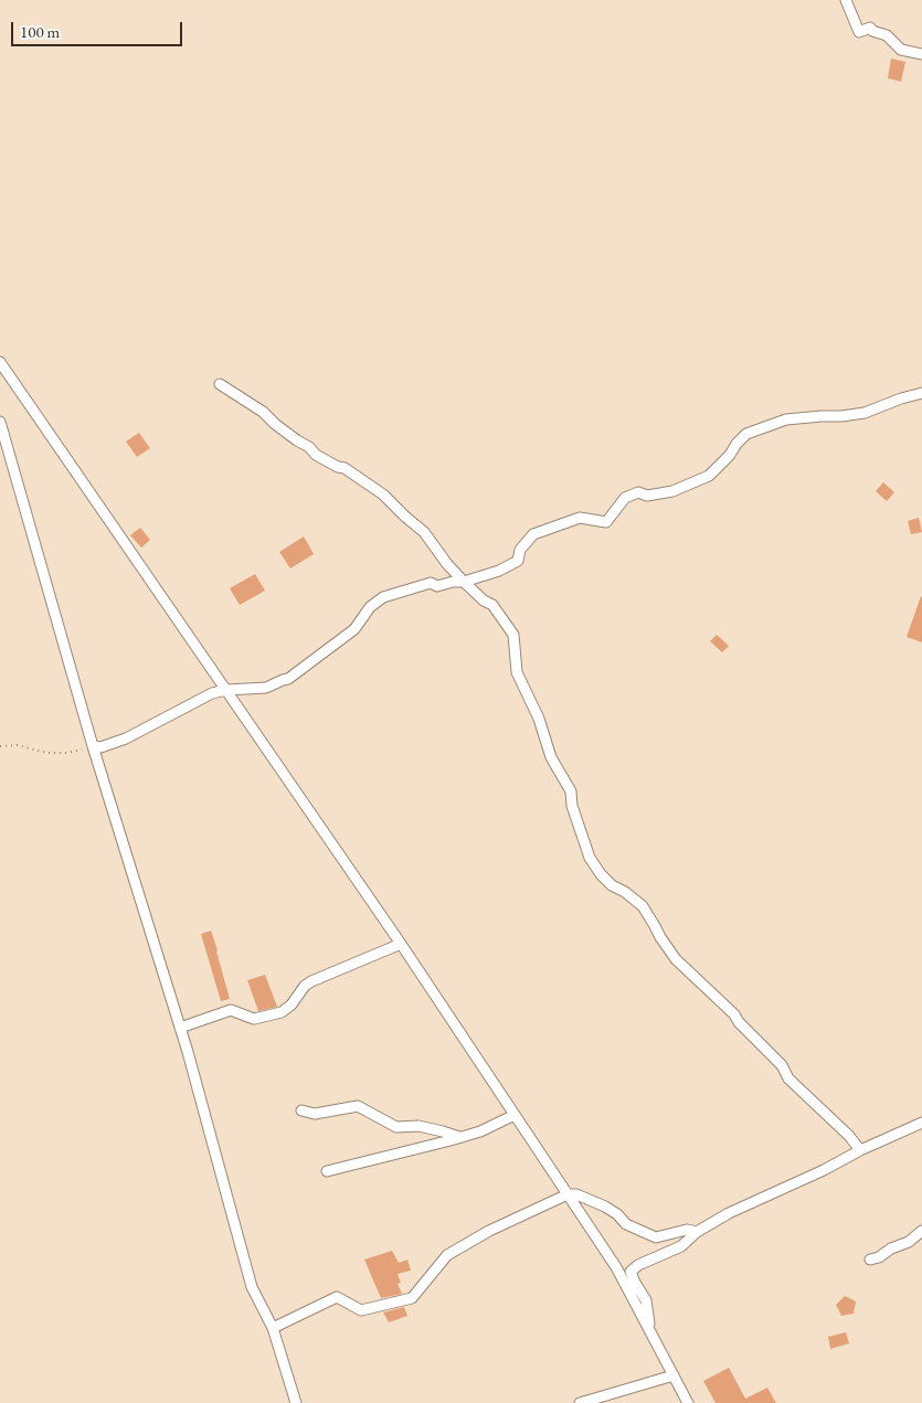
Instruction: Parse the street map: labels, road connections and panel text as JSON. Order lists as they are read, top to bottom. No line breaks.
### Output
{"scale_bar":"100 m"}
